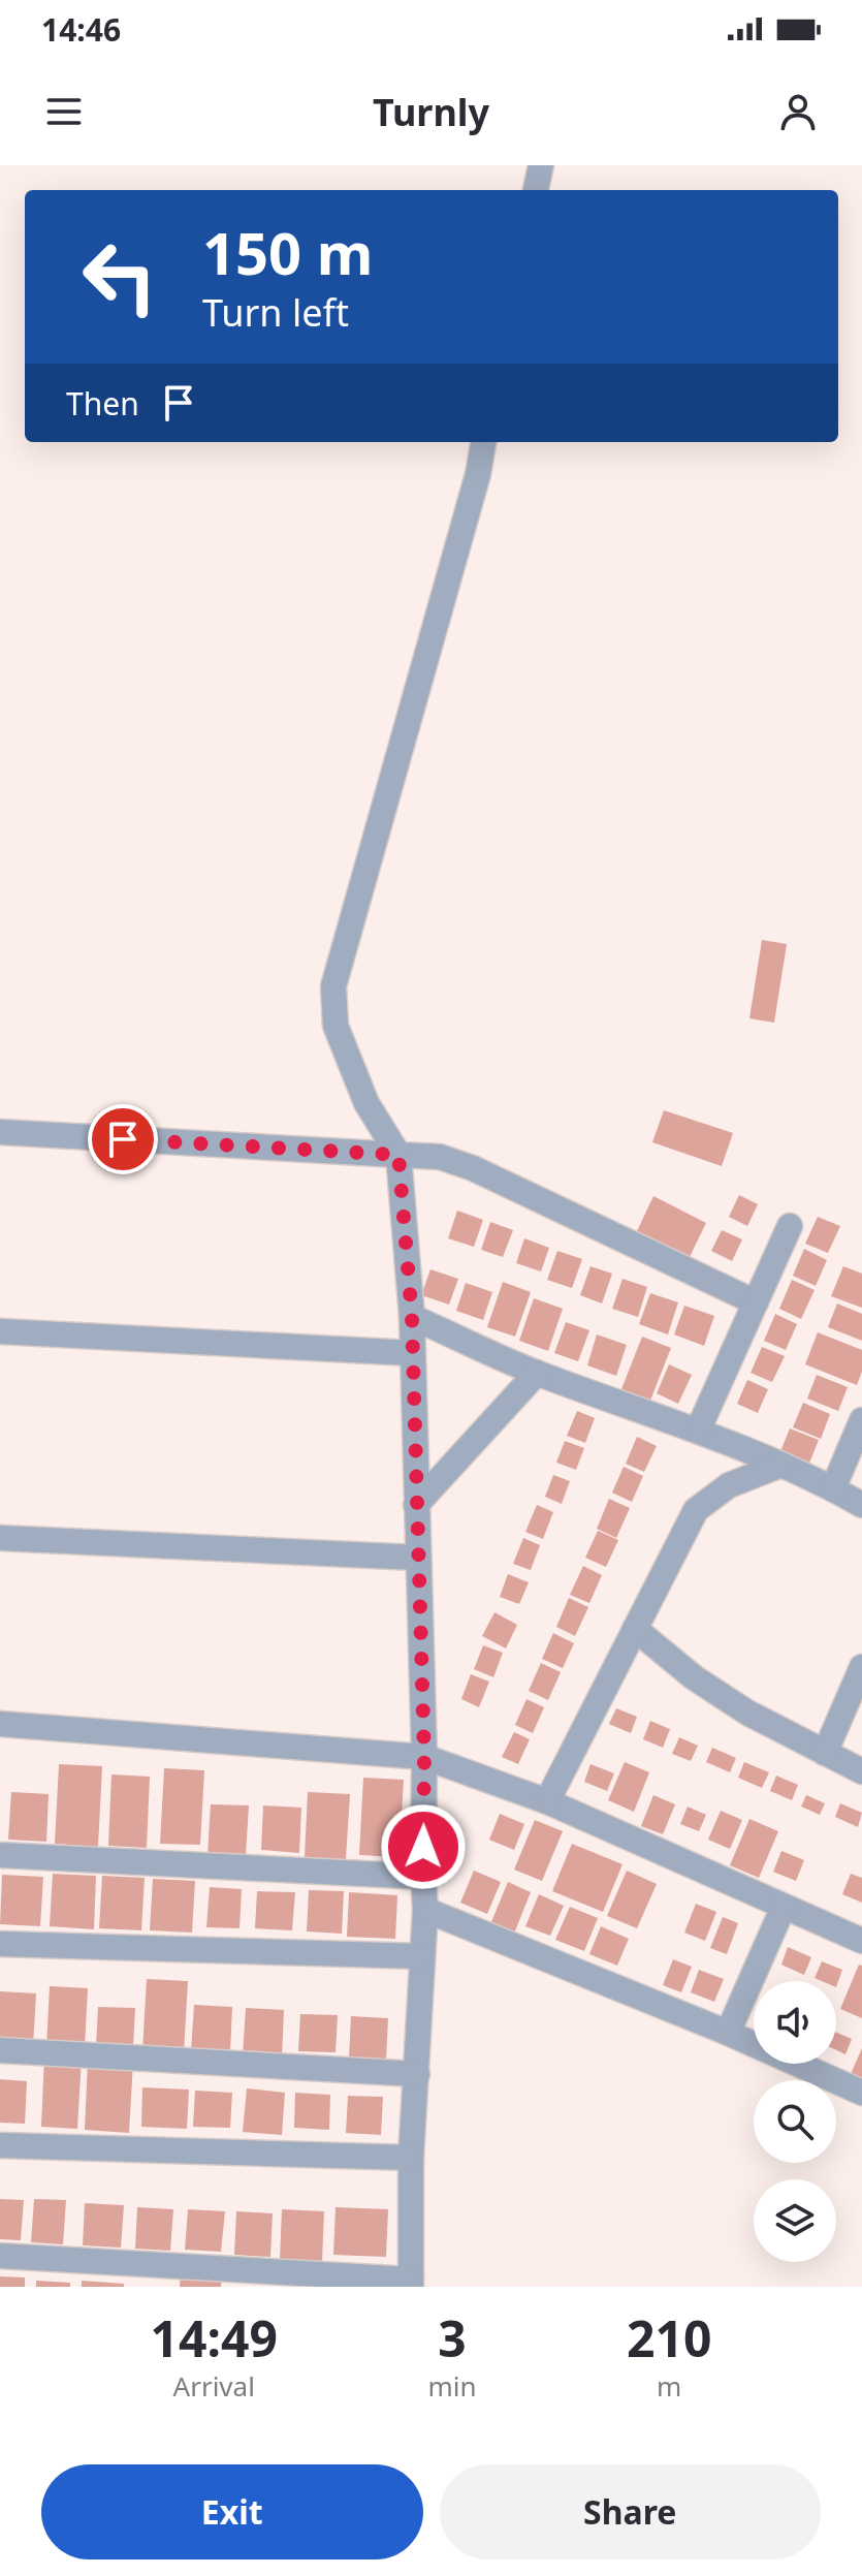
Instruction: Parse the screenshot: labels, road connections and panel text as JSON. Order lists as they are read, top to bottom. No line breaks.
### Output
{"page":{"status":"14:46","header":"Turnly","turn":["150 m","Turn left"],"then":"Then","eta":["14:49","Arrival","3","min","210","m"],"buttons":["Exit","Share"]}}
